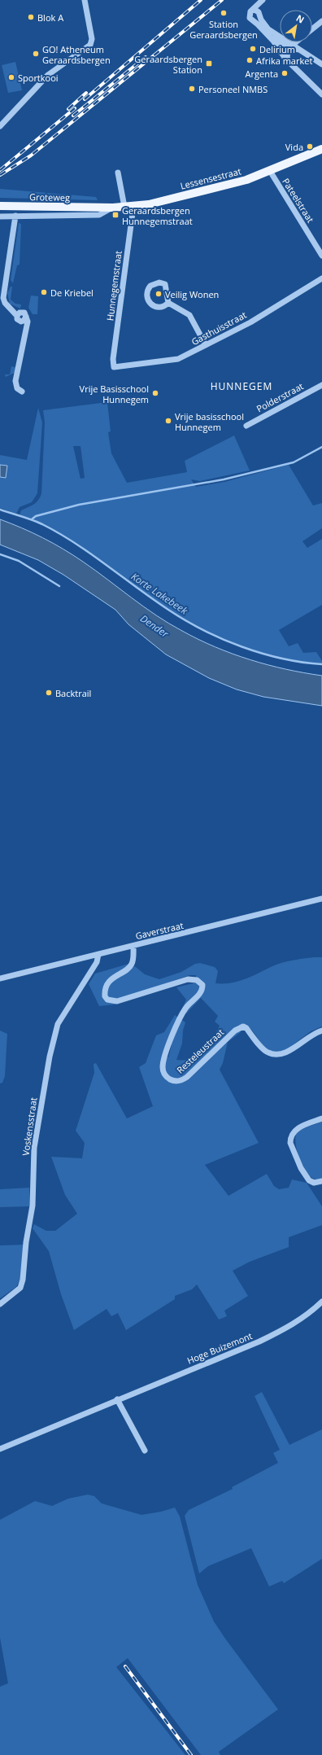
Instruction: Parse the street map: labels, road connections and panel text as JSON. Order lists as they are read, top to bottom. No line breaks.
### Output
{"streets":{"main road":["Lessensestraat","Groteweg"],"street":["Pateelstraat","Hunnegemstraat","Gasthuisstraat","Polderstraat","Gaverstraat","Resteleustraat","Voskensstraat","Hoge Buizemont"]},"crossings":[["Lessensestraat","Groteweg"],["Lessensestraat","Pateelstraat"],["Lessensestraat","Hunnegemstraat"],["Hunnegemstraat","Gasthuisstraat"],["Gaverstraat","Resteleustraat"],["Gaverstraat","Voskensstraat"]],"districts":["HUNNEGEM"],"water":["Korte Lakebeek","Dender"],"places":{"other":["Station Geraardsbergen","Blok A","Delirium","GO! Atheneum Geraardsbergen","Afrika market","Argenta","Sportkooi","Personeel NMBS","Vida","De Kriebel","Veilig Wonen","Vrije Basisschool Hunnegem","Vrije basisschool Hunnegem","Backtrail"],"transit":["Geraardsbergen Station","Geraardsbergen Hunnegemstraat"]},"north":"top right"}
